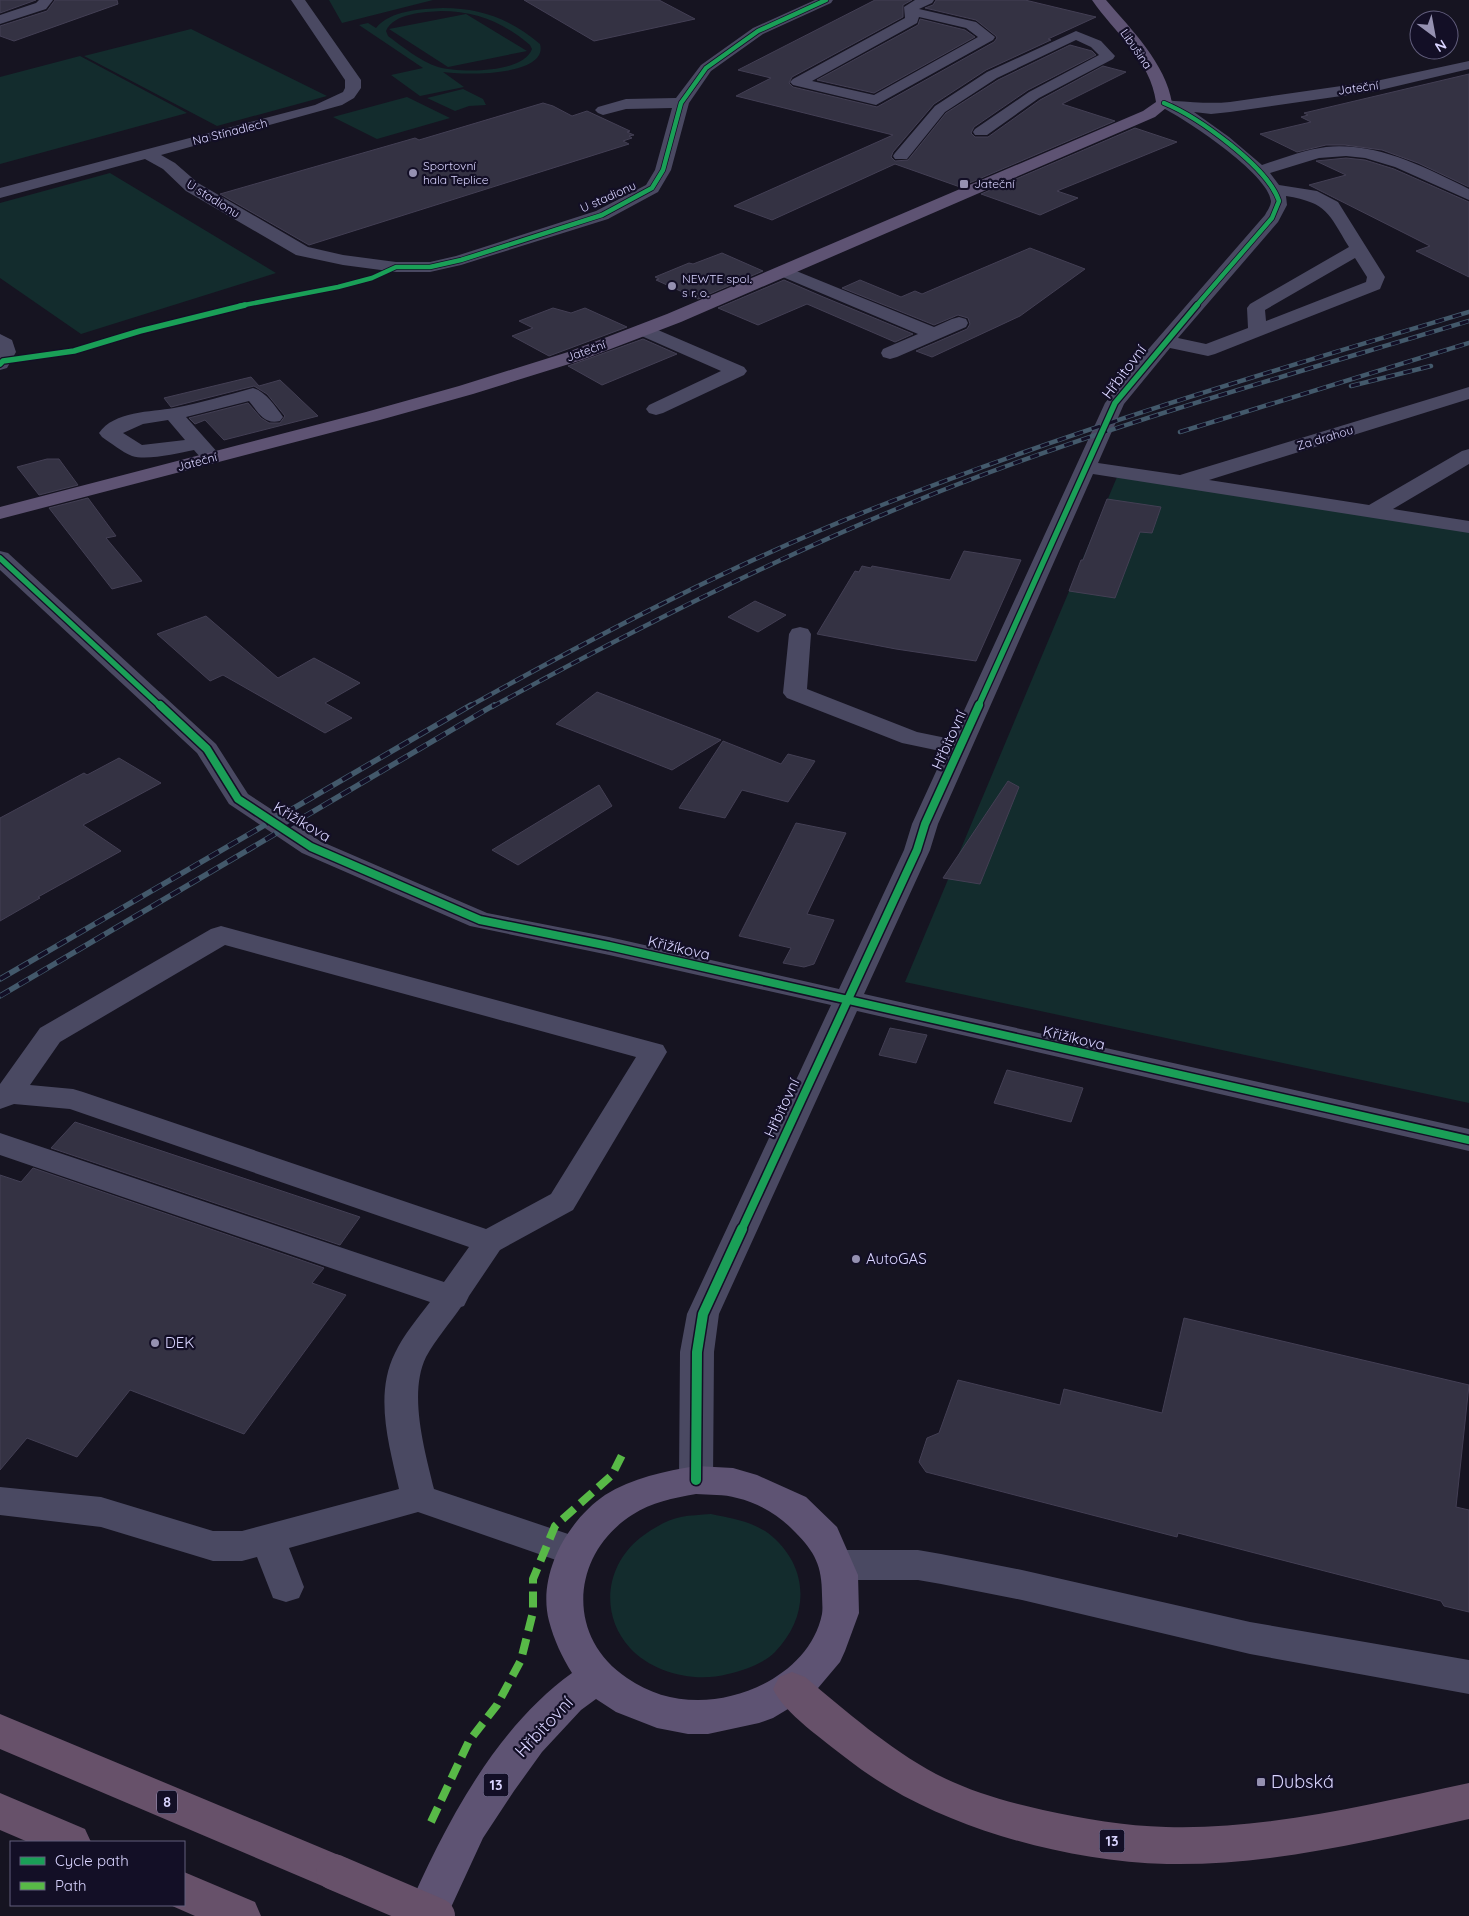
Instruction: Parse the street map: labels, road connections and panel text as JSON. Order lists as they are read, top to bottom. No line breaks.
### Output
{"streets":{"highway":["13","8"],"main road":["Libušina","Jateční","Hřbitovní"],"street":["Na Stínadlech","U stadionu","Za drahou","Křižíkova"]},"crossings":[["Libušina","Jateční"],["Na Stínadlech","U stadionu"],["Hřbitovní","Křižíkova"]],"places":{"other":["Sportovní hala Teplice","NEWTE spol. s r. o.","AutoGAS","DEK"],"transit":["Jateční","Dubská"]},"legend":["Cycle path","Path"],"north":"bottom right"}
